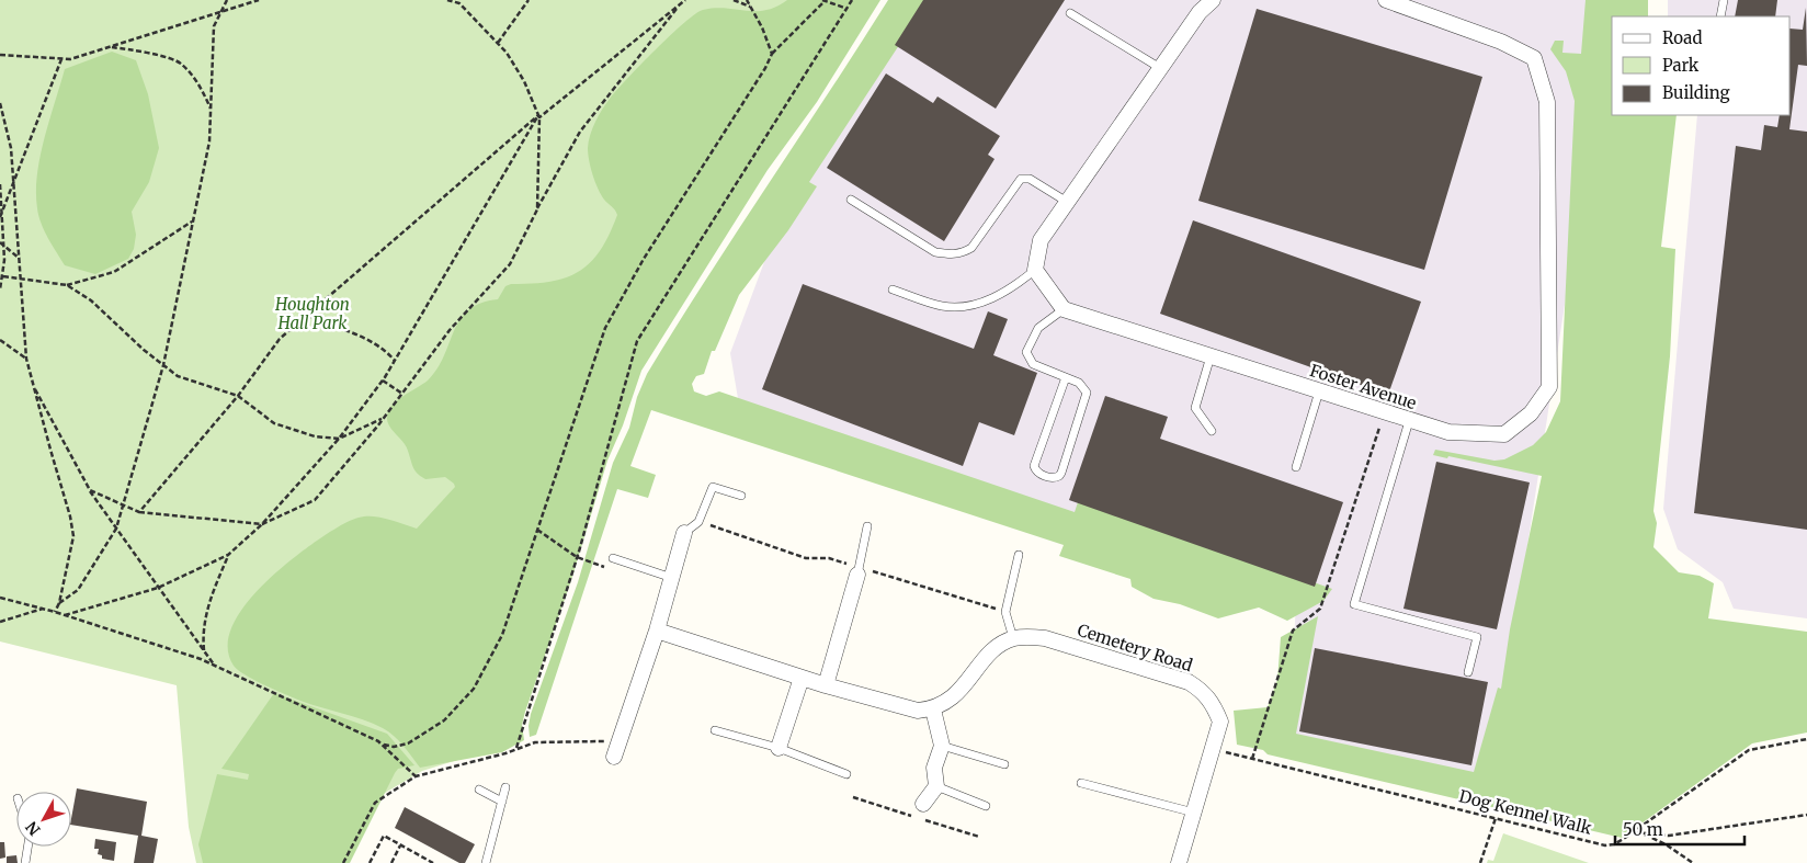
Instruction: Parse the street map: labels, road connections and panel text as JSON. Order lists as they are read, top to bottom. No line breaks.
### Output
{"streets":{"street":["Foster Avenue","Cemetery Road"],"path":["Dog Kennel Walk"]},"crossings":[["Cemetery Road","Dog Kennel Walk"]],"parks":["Houghton Hall Park"],"legend":["Road","Park","Building"],"scale_bar":"50 m","north":"bottom left"}
